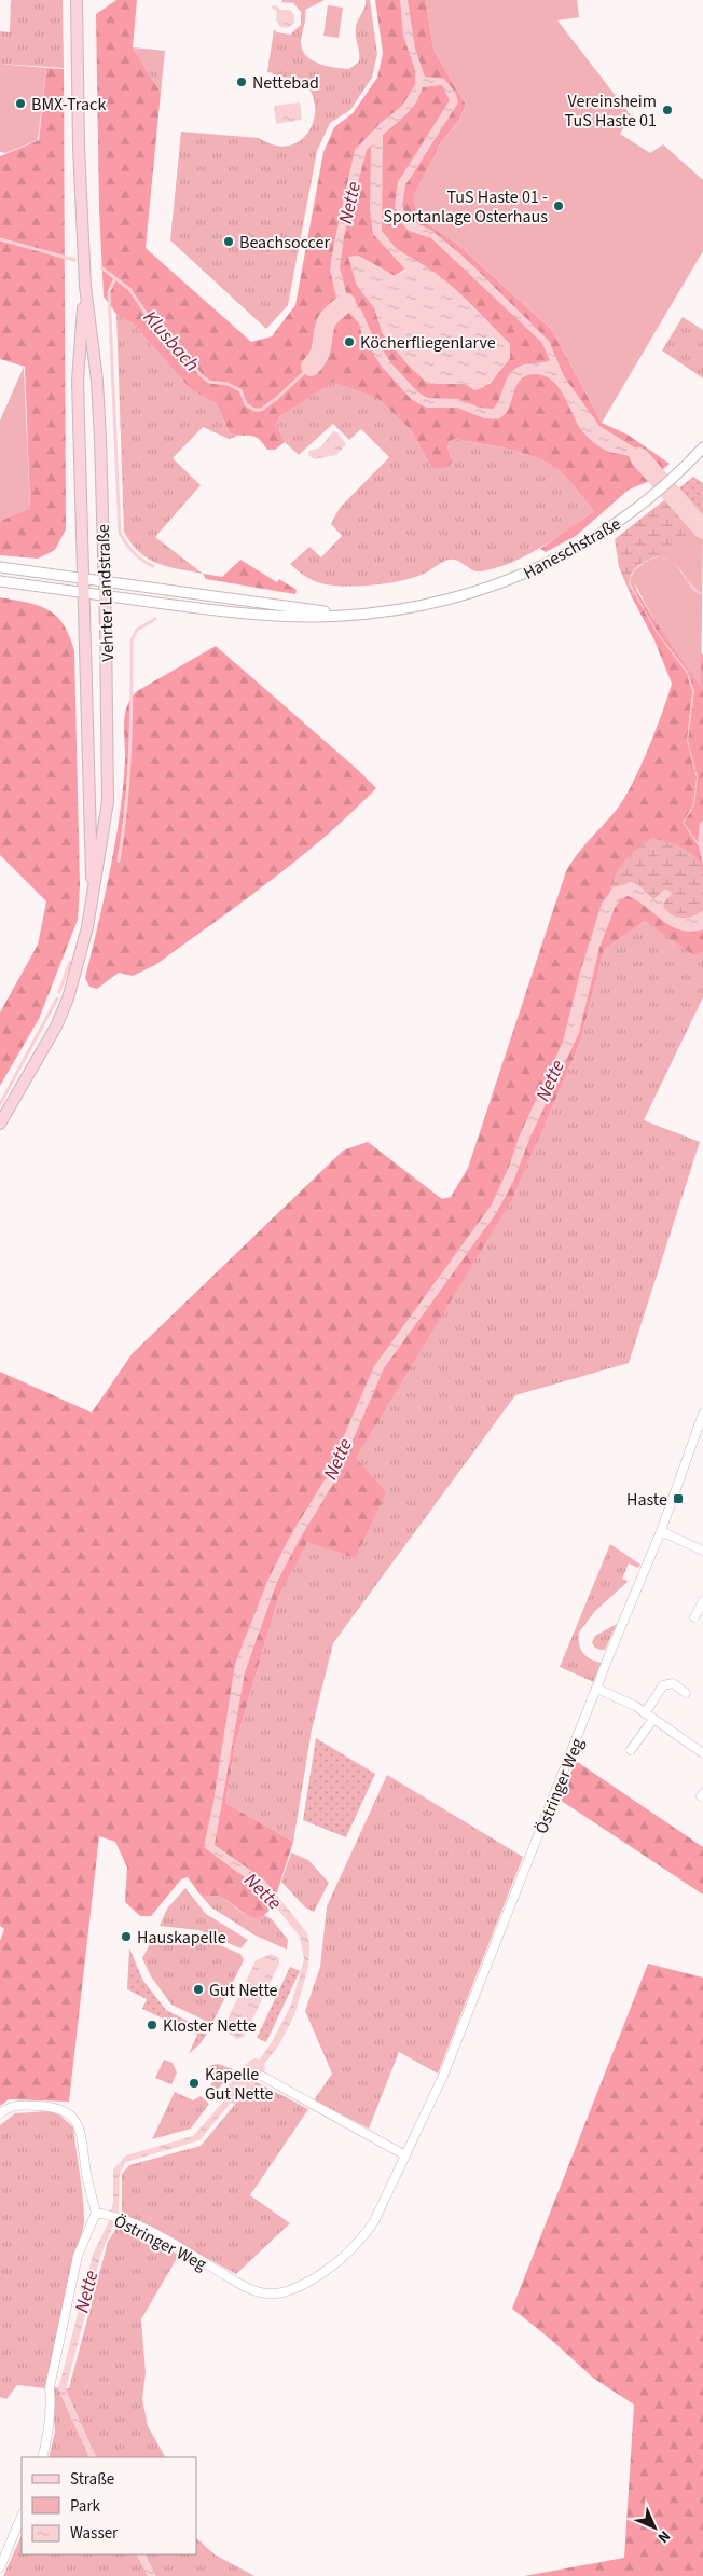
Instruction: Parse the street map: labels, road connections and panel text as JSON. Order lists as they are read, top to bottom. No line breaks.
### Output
{"streets":{"main road":["Vehrter Landstraße"],"street":["Haneschstraße","Östringer Weg"]},"crossings":[["Haneschstraße","Vehrter Landstraße"]],"water":["Nette","Klusbach"],"places":{"other":["Nettebad","BMX-Track","Vereinsheim TuS Haste 01","TuS Haste 01 - Sportanlage Osterhaus","Beachsoccer","Köcherfliegenlarve","Hauskapelle","Gut Nette","Kloster Nette","Kapelle Gut Nette"],"transit":["Haste"]},"legend":["Straße","Park","Wasser"],"north":"bottom right"}
